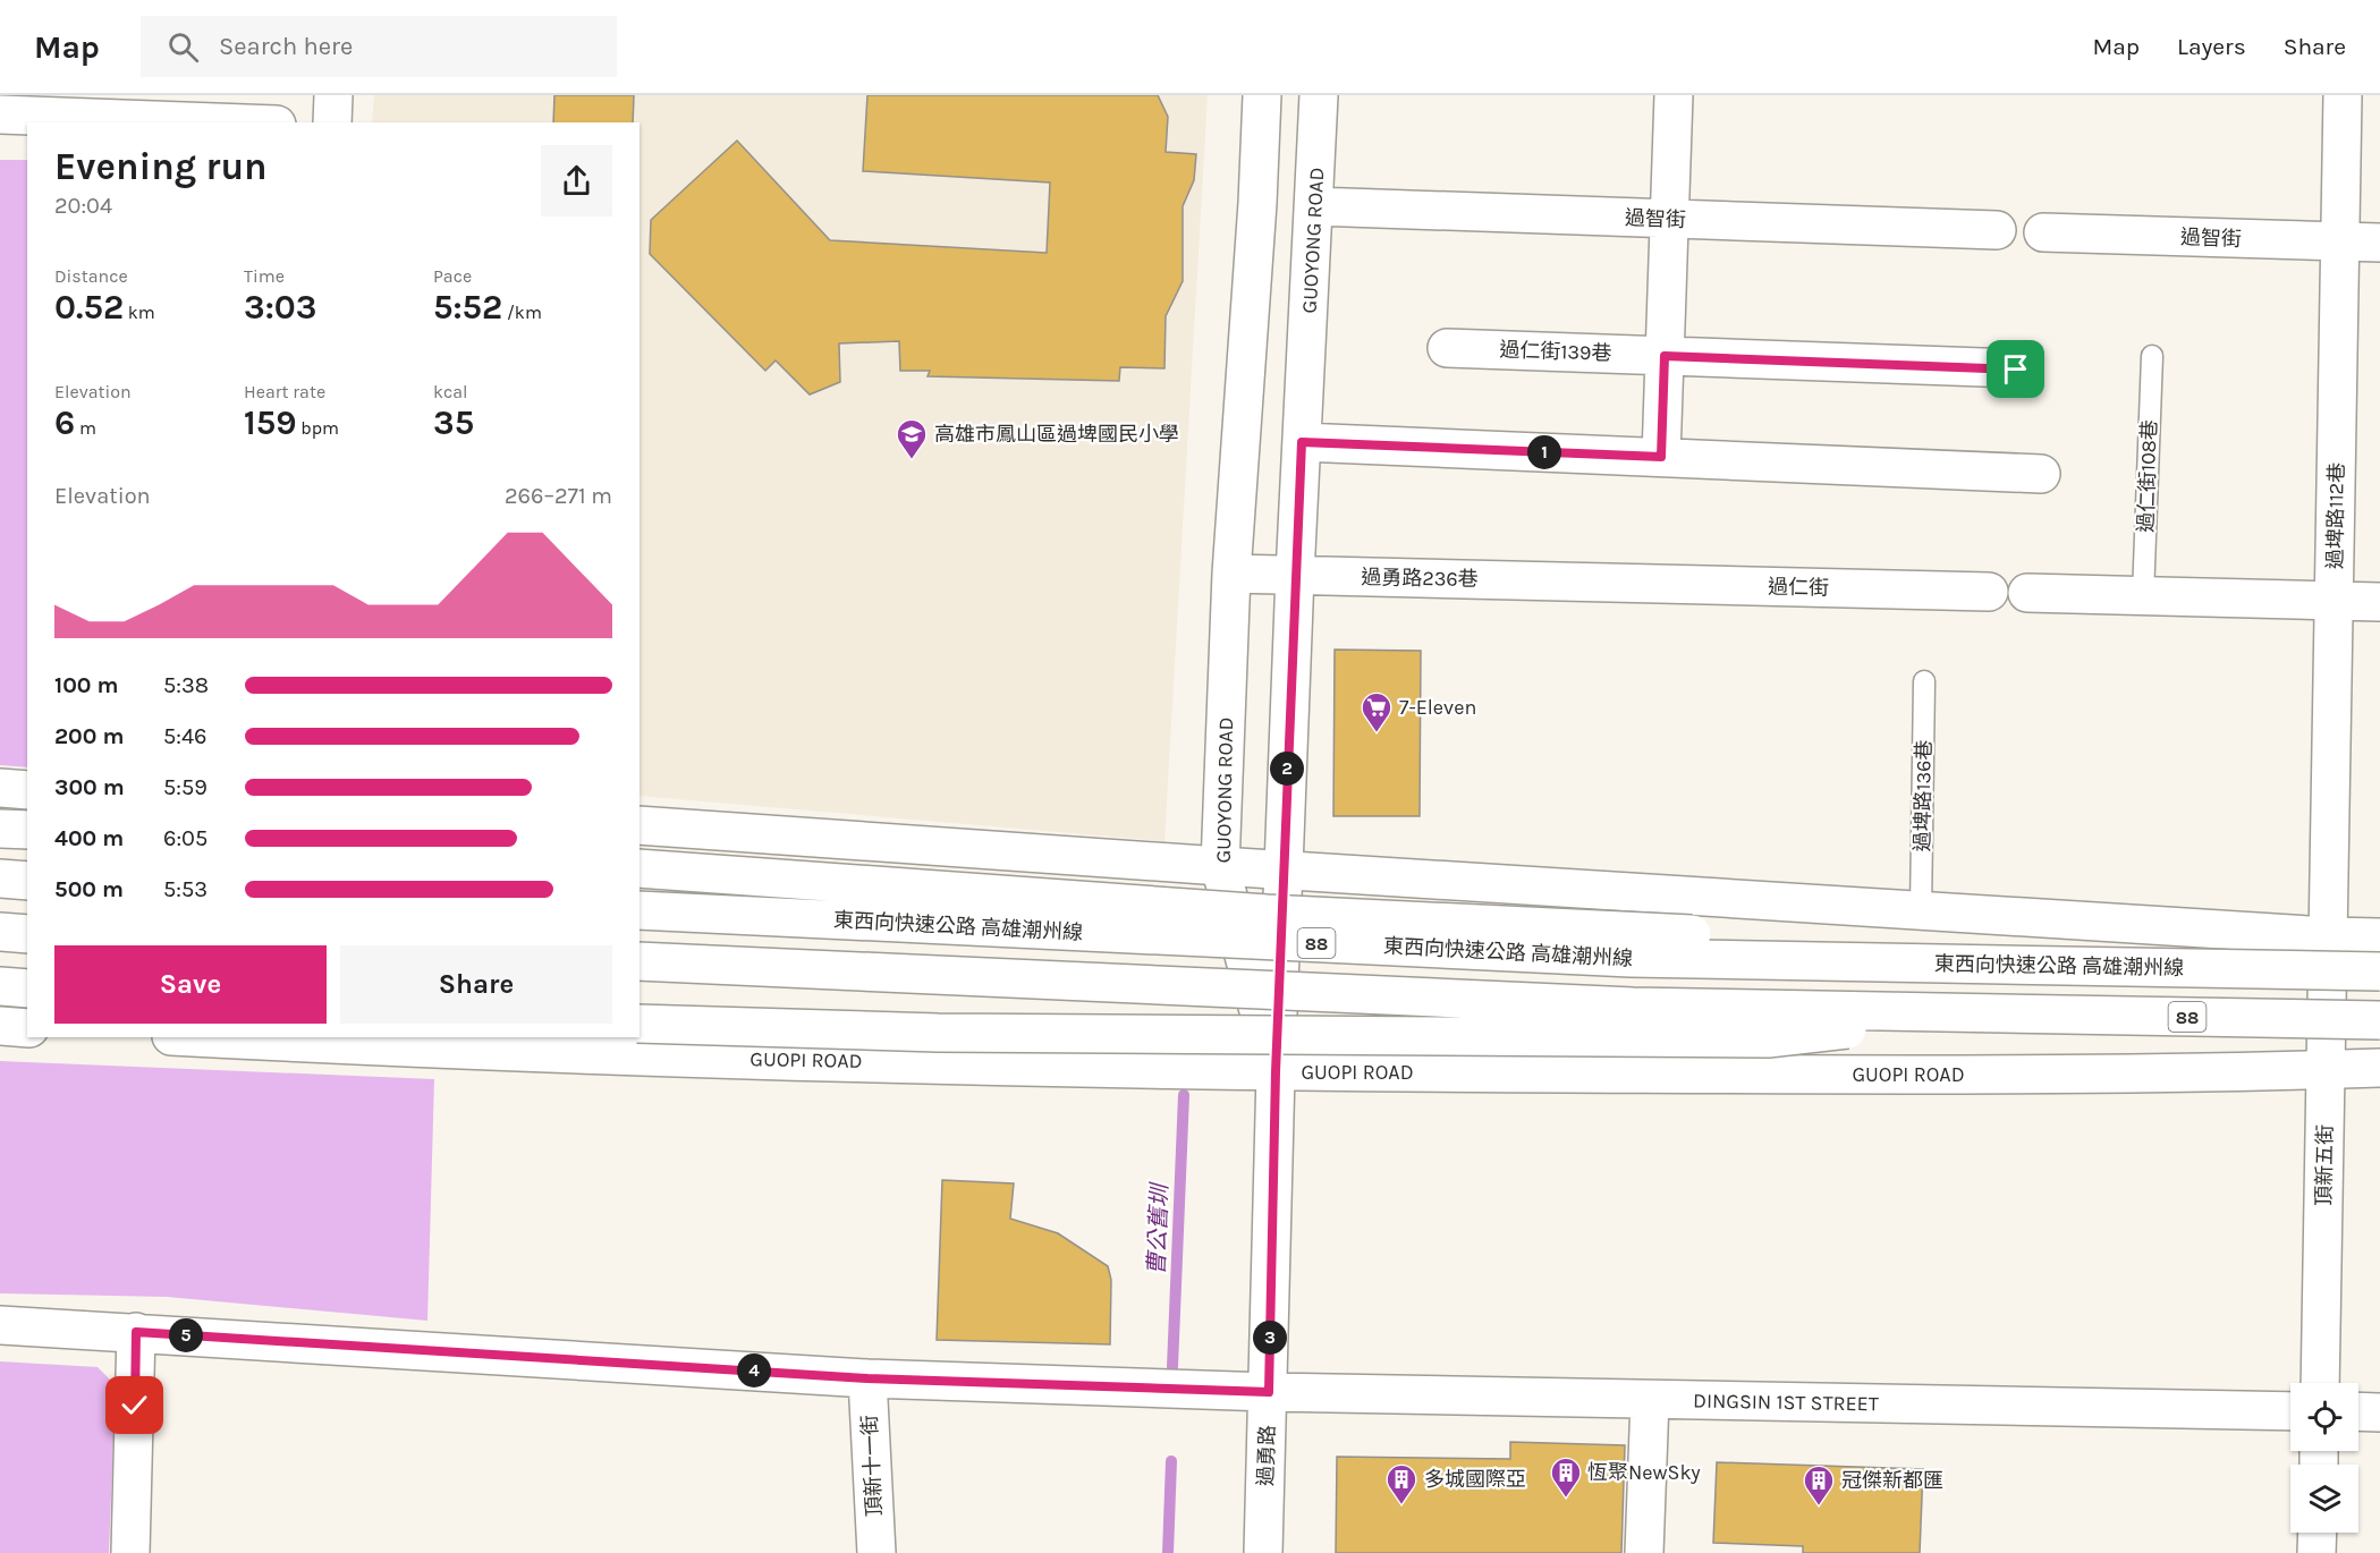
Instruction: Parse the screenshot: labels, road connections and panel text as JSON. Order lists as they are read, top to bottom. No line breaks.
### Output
{"streets":{"main road":["過智街","GUOYONG ROAD","過仁街139巷","過埤路112巷","過勇路236巷","過仁街","東西向快速公路 高雄潮州線","88","GUOPI ROAD","頂新五街","DINGSIN 1ST STREET","過勇路","頂新十一街"],"lane":["過仁街108巷","過埤路136巷"]},"crossings":[["過智街","GUOYONG ROAD"],["過智街","過埤路112巷"],["GUOYONG ROAD","過勇路236巷"],["GUOYONG ROAD","GUOPI ROAD"],["GUOYONG ROAD","過勇路"],["過埤路112巷","頂新五街"],["過勇路236巷","過仁街"],["GUOPI ROAD","頂新五街"],["GUOPI ROAD","過勇路"],["DINGSIN 1ST STREET","過勇路"],["DINGSIN 1ST STREET","頂新十一街"]],"water":["曹公舊圳"],"places":{"school or university":["高雄市鳳山區過埤國民小學"],"supermarket":["7-Eleven"],"building":["恆聚NewSky","多城國際亞","冠傑新都匯"]},"page":{"header":"Map","search":"Search here","nav":["Map","Layers","Share"],"heading":["Evening run","20:04"],"stats":[["Distance","0.52 km"],["Time","3:03"],["Pace","5:52 /km"],["Elevation","6 m"],["Heart rate","159 bpm"],["kcal","35"]],"pins":["1","2","5","3","4"],"chart":["Elevation","266–271 m"],"list":[{"name":"100 m","note":"5:38"},{"name":"200 m","note":"5:46"},{"name":"300 m","note":"5:59"},{"name":"400 m","note":"6:05"},{"name":"500 m","note":"5:53"}],"buttons":["Save","Share"]}}
